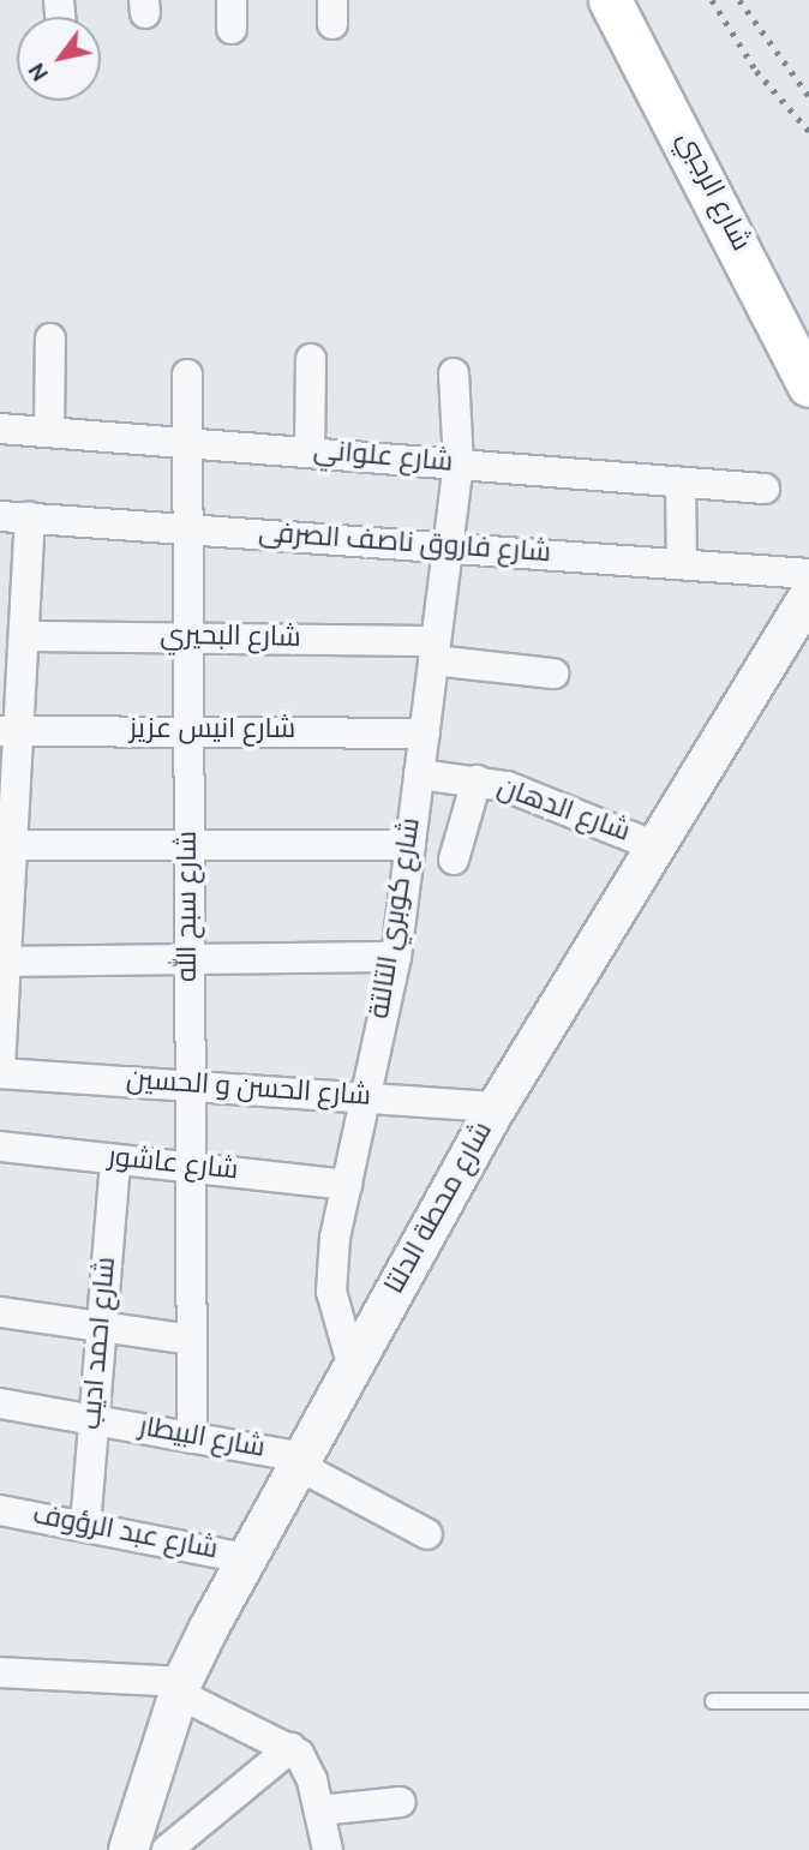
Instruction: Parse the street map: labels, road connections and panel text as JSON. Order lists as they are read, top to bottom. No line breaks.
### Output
{"streets":{"main road":["شارع الرجبي"],"street":["شارع علواني","شارع فاروق ناصف الصرفى","شارع البحيري","شارع انيس عزيز","شارع الدهان","شارع سبح الله","شارع كوبري التالتة","شارع الحسن و الحسين","شارع عاشور","شارع محطة الدلتا","شارع احمد اديب","شارع البيطار","شارع عبد الرؤوف"]},"crossings":[["شارع علواني","شارع سبح الله"],["شارع علواني","شارع كوبري التالتة"],["شارع فاروق ناصف الصرفى","شارع سبح الله"],["شارع فاروق ناصف الصرفى","شارع كوبري التالتة"],["شارع البحيري","شارع سبح الله"],["شارع البحيري","شارع كوبري التالتة"],["شارع انيس عزيز","شارع سبح الله"],["شارع انيس عزيز","شارع كوبري التالتة"],["شارع الدهان","شارع كوبري التالتة"],["شارع الدهان","شارع محطة الدلتا"],["شارع سبح الله","شارع الحسن و الحسين"],["شارع سبح الله","شارع عاشور"],["شارع سبح الله","شارع البيطار"],["شارع كوبري التالتة","شارع الحسن و الحسين"],["شارع كوبري التالتة","شارع عاشور"],["شارع كوبري التالتة","شارع محطة الدلتا"],["شارع الحسن و الحسين","شارع محطة الدلتا"],["شارع عاشور","شارع احمد اديب"],["شارع محطة الدلتا","شارع البيطار"],["شارع محطة الدلتا","شارع عبد الرؤوف"],["شارع احمد اديب","شارع البيطار"],["شارع احمد اديب","شارع عبد الرؤوف"]],"north":"bottom left"}
